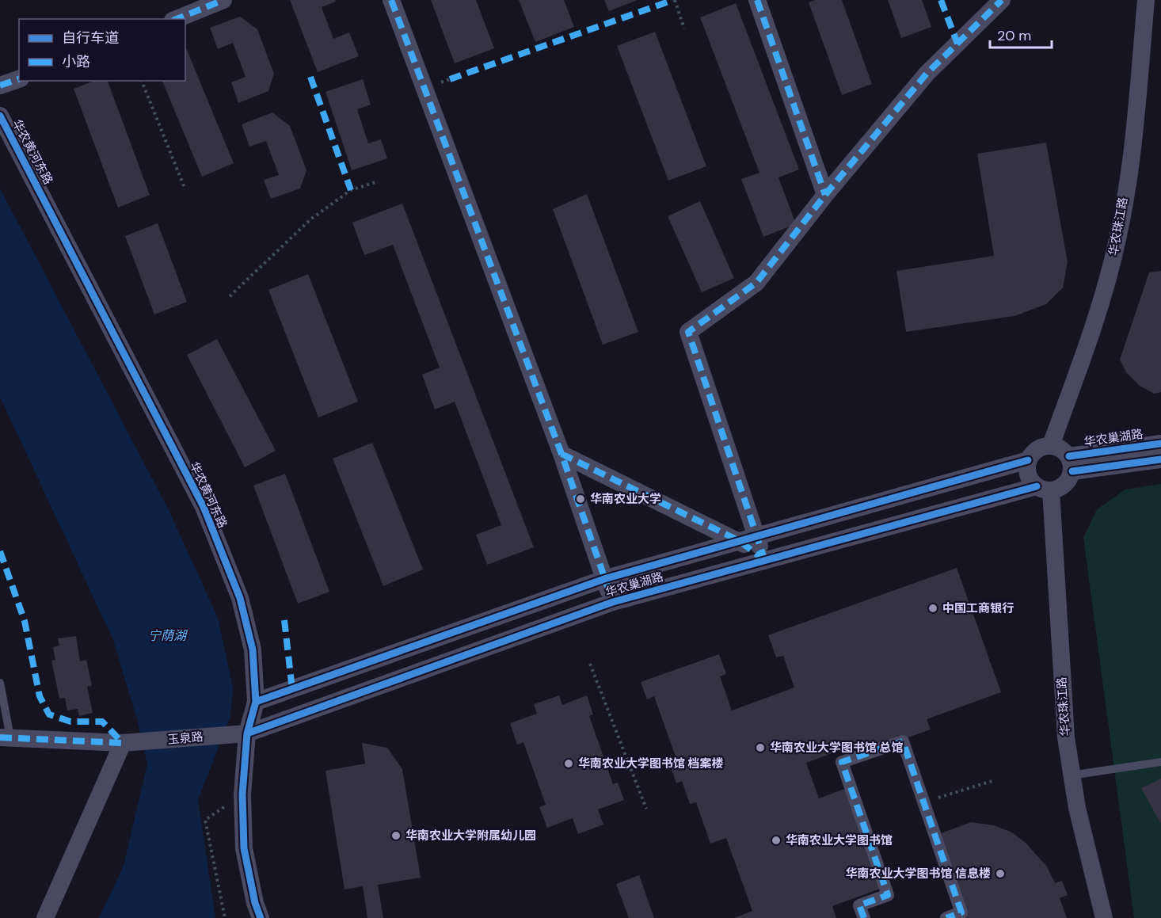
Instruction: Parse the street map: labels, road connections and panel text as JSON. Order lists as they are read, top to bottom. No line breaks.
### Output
{"streets":{"street":["华农黄河东路","华农珠江路","华农巢湖路","玉泉路"]},"crossings":[["华农黄河东路","华农巢湖路"],["华农黄河东路","玉泉路"],["华农珠江路","华农巢湖路"],["华农巢湖路","玉泉路"]],"water":["宁荫湖"],"places":["华南农业大学","中国工商银行","华南农业大学图书馆 总馆","华南农业大学图书馆 档案楼","华南农业大学附属幼儿园","华南农业大学图书馆","华南农业大学图书馆 信息楼"],"legend":["自行车道","小路"],"scale_bar":"20 m"}
